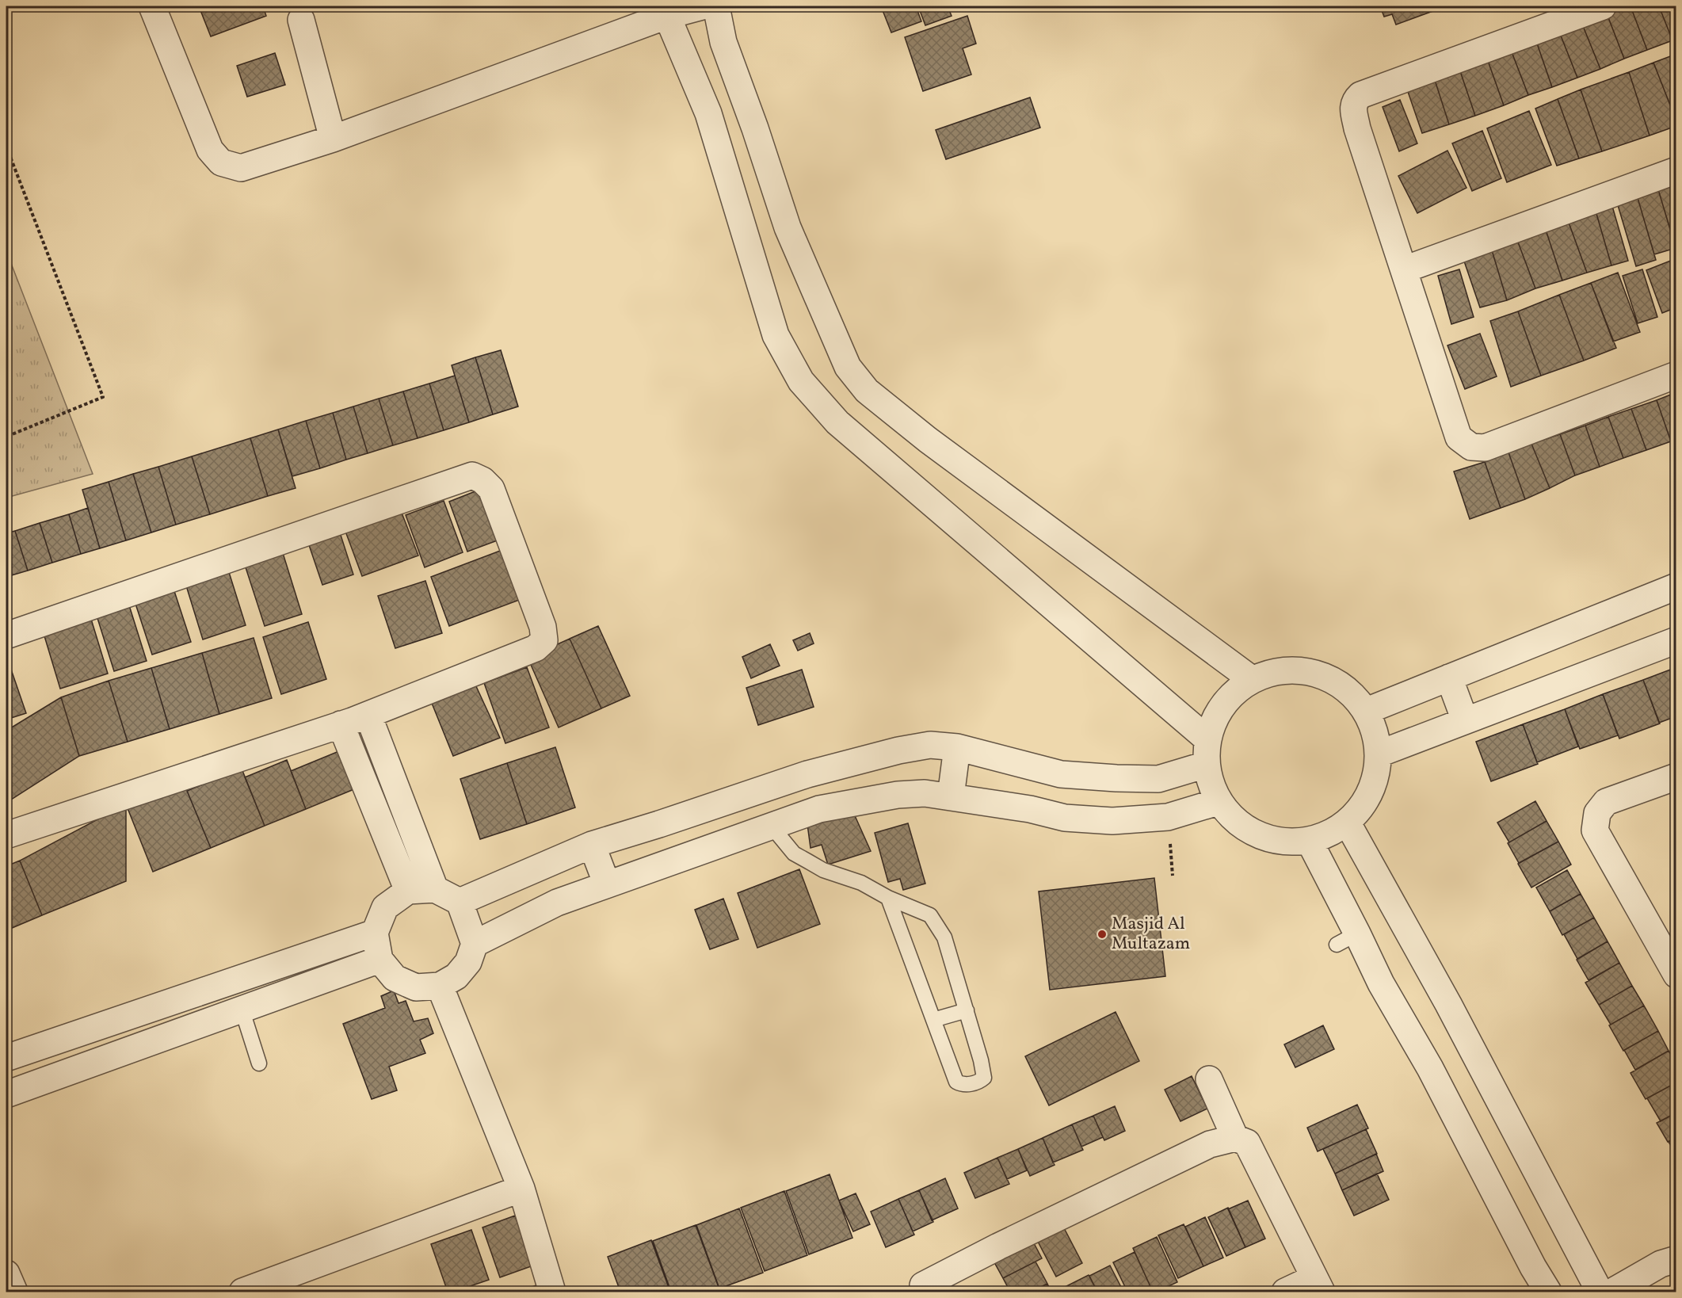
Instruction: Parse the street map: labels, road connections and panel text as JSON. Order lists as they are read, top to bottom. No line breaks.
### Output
{"places":["Masjid Al Multazam"]}
